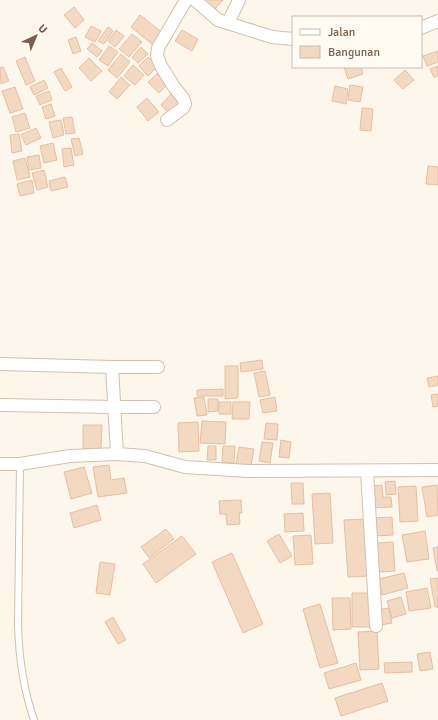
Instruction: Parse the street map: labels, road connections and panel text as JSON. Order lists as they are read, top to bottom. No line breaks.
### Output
{"legend":["Jalan","Bangunan"],"north":"top right"}
